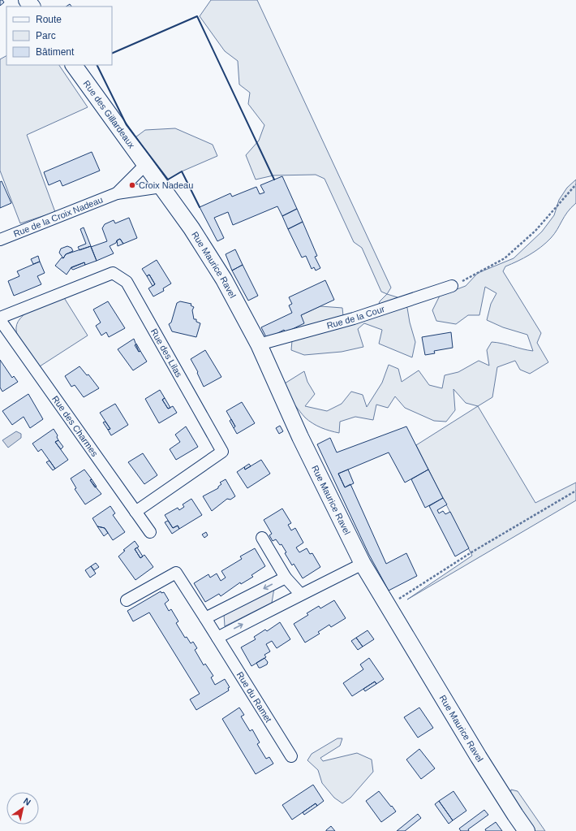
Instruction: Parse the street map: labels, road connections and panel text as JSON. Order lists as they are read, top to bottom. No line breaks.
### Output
{"streets":{"street":["Rue des Gillardeaux","Rue de la Croix Nadeau","Rue Maurice Ravel","Rue de la Cour","Rue des Lilas","Rue des Charmes","Rue du Ramet"]},"crossings":[["Rue des Gillardeaux","Rue Maurice Ravel"],["Rue Maurice Ravel","Rue de la Cour"],["Rue des Lilas","Rue des Charmes"]],"places":["Croix Nadeau"],"legend":["Route","Parc","Bâtiment"],"north":"top right"}
